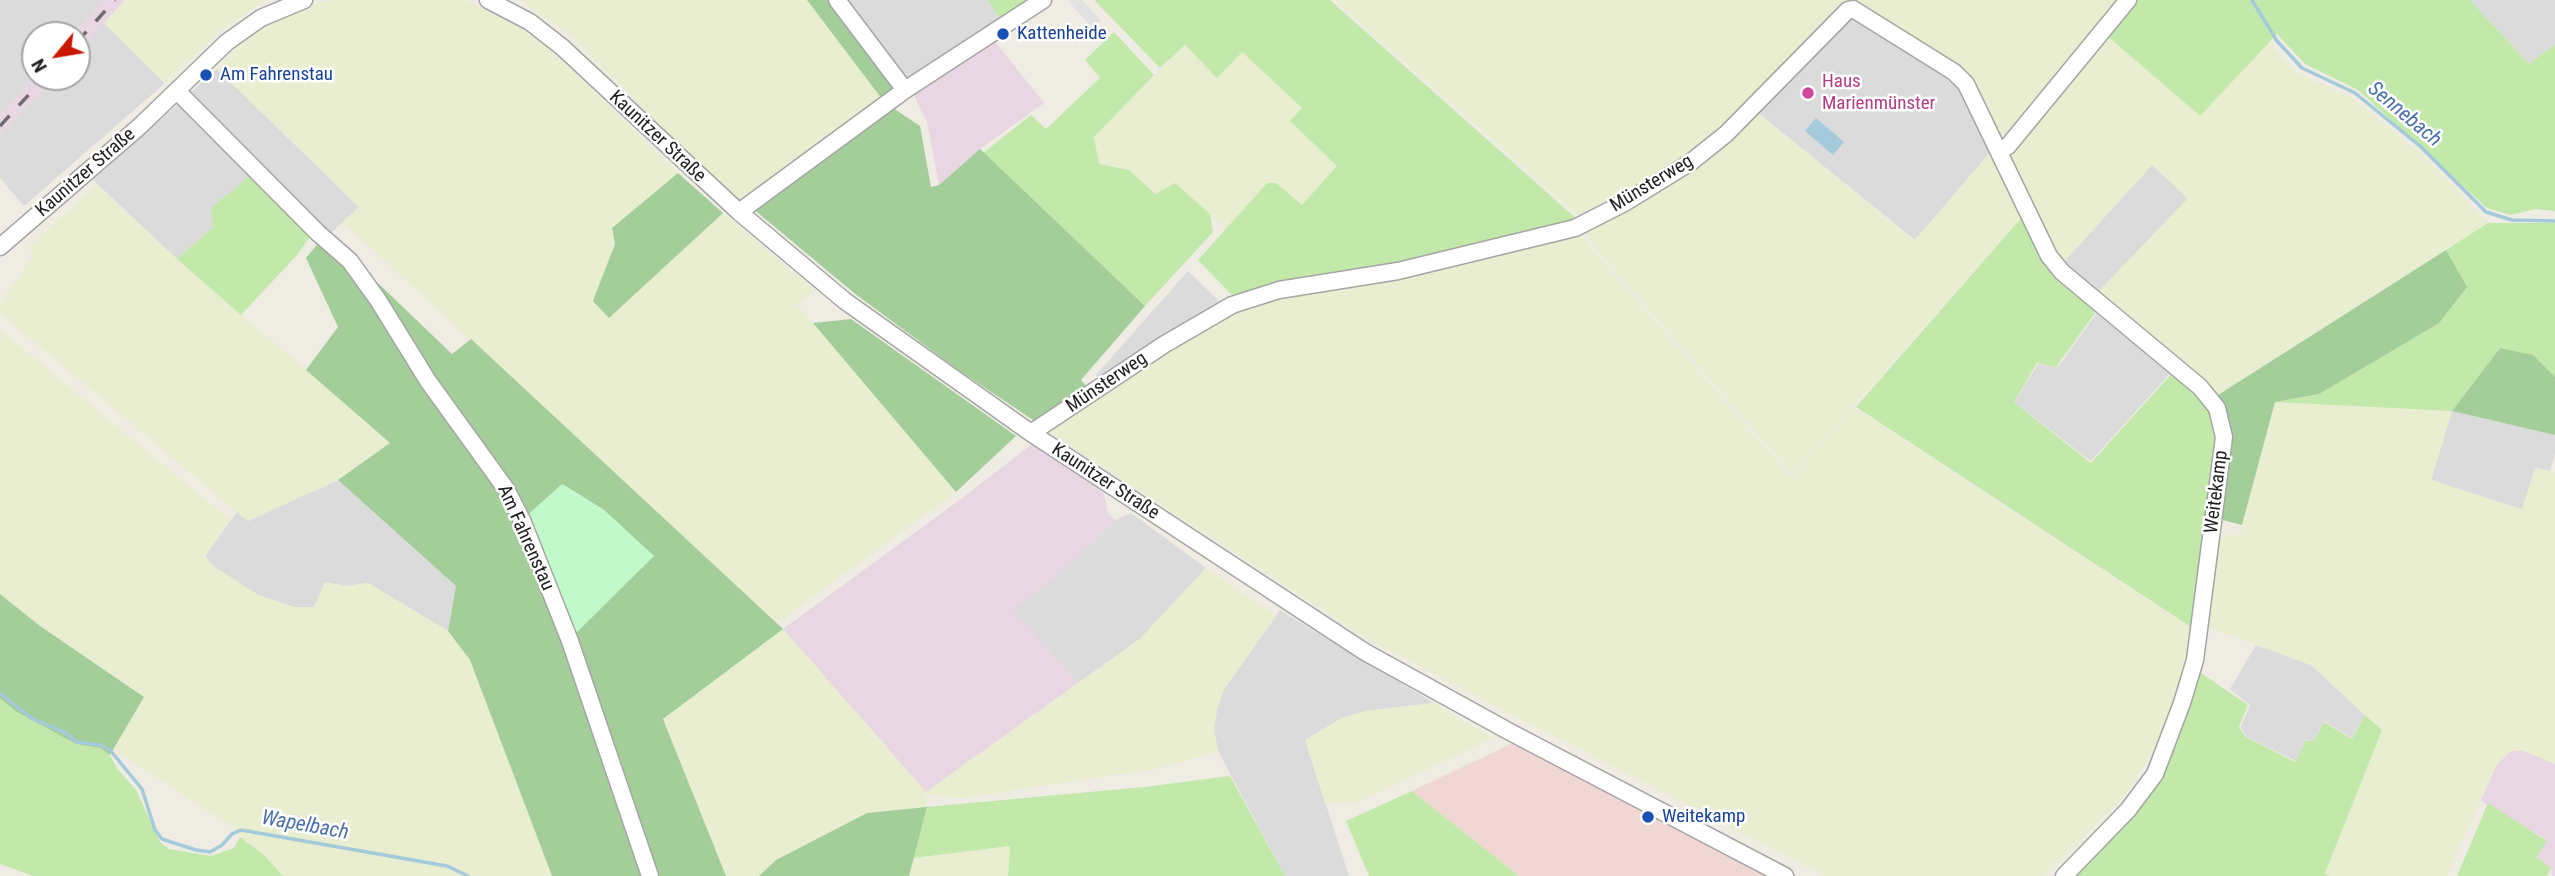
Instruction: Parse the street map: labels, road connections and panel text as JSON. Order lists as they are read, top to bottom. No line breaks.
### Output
{"streets":{"street":["Kaunitzer Straße","Münsterweg","Weitekamp","Am Fahrenstau"]},"crossings":[["Kaunitzer Straße","Münsterweg"],["Kaunitzer Straße","Am Fahrenstau"],["Münsterweg","Weitekamp"]],"water":["Sennebach","Wapelbach"],"places":["Kattenheide","Am Fahrenstau","Haus Marienmünster","Weitekamp"],"north":"bottom left"}
